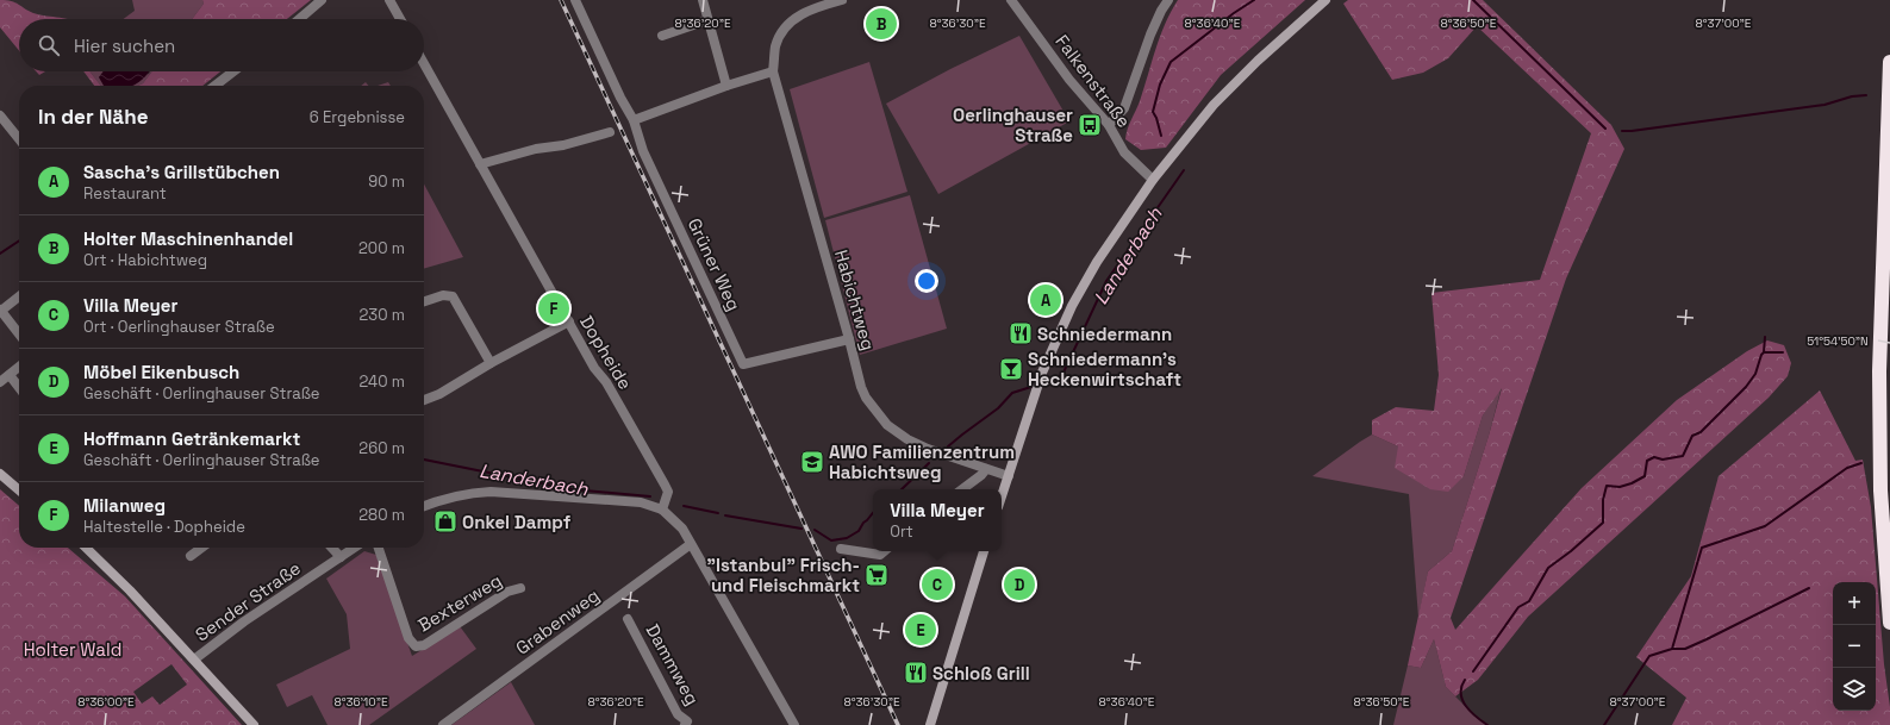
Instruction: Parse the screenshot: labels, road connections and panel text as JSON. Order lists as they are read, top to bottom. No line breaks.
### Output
{"streets":{"main road":["Sender Straße"],"street":["Falkenstraße","Grüner Weg","Habichtweg","Dopheide","Bexterweg","Grabenweg","Dammweg"]},"crossings":[["Grüner Weg","Habichtweg"]],"water":["Landerbach"],"parks":["Holter Wald"],"places":{"bus stop":["Oerlinghauser Straße"],"restaurant":["Schniedermann","Schloß Grill"],"bar":["Schniedermann's Heckenwirtschaft"],"school or university":["AWO Familienzentrum Habichtsweg"],"shop":["Onkel Dampf"],"supermarket":["\"Istanbul\" Frisch- und Fleischmarkt"]},"page":{"pins":["B","A","F","C","D","E"],"search":"Hier suchen","heading":["In der Nähe","6 Ergebnisse"],"list":[{"mark":"A","name":"Sascha's Grillstübchen","note":"Restaurant","value":"90 m"},{"mark":"B","name":"Holter Maschinenhandel","note":"Ort · Habichtweg","value":"200 m"},{"mark":"C","name":"Villa Meyer","note":"Ort · Oerlinghauser Straße","value":"230 m"},{"mark":"D","name":"Möbel Eikenbusch","note":"Geschäft · Oerlinghauser Straße","value":"240 m"},{"mark":"E","name":"Hoffmann Getränkemarkt","note":"Geschäft · Oerlinghauser Straße","value":"260 m"},{"mark":"F","name":"Milanweg","note":"Haltestelle · Dopheide","value":"280 m"}],"popup":["Villa Meyer","Ort"],"map_buttons":["+","−"]},"coordinates":["8°36'20\"E","8°36'30\"E","8°36'40\"E","8°36'50\"E","8°37'00\"E","51°54'50\"N","8°36'00\"E","8°36'10\"E"]}
